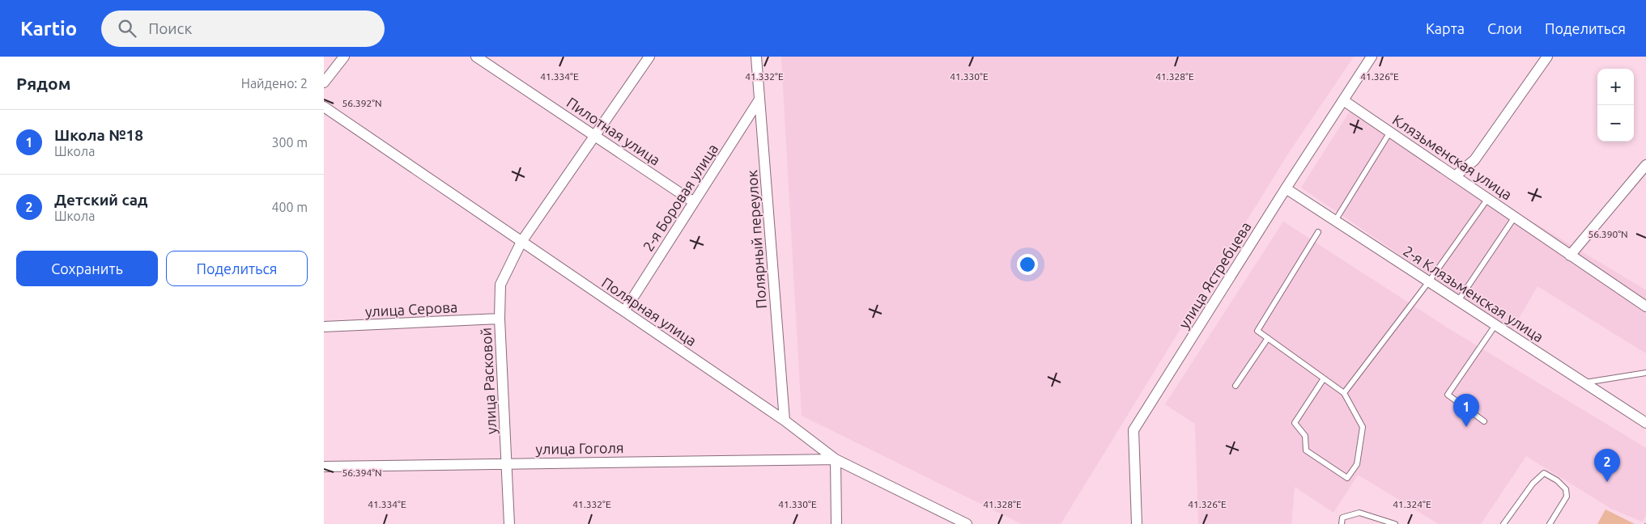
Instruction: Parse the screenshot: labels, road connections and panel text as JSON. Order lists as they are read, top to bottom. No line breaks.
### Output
{"streets":{"street":["Пилотная улица","Клязьменская улица","2-я Боровая улица","Полярный переулок","улица Ястребцева","2-я Клязьменская улица","улица Серова","Полярная улица","улица Расковой","улица Гоголя"]},"crossings":[["Пилотная улица","2-я Боровая улица"],["Пилотная улица","улица Расковой"],["Клязьменская улица","улица Ястребцева"],["2-я Боровая улица","Полярный переулок"],["2-я Боровая улица","Полярная улица"],["Полярный переулок","Полярная улица"],["улица Ястребцева","2-я Клязьменская улица"],["улица Серова","улица Расковой"],["Полярная улица","улица Расковой"],["Полярная улица","улица Гоголя"],["улица Расковой","улица Гоголя"]],"page":{"header":"Kartio","search":"Поиск","nav":["Карта","Слои","Поделиться"],"heading":["Рядом","Найдено: 2"],"map_buttons":["+","−"],"list":[{"mark":"1","name":"Школа №18","note":"Школа","value":"300 m"},{"mark":"2","name":"Детский сад","note":"Школа","value":"400 m"}],"buttons":["Сохранить","Поделиться"],"pins":["1","2"]},"coordinates":["41.334°E","41.328°E","41.332°E","41.330°E","41.326°E","56.392°N","56.390°N","56.394°N","41.324°E"]}
